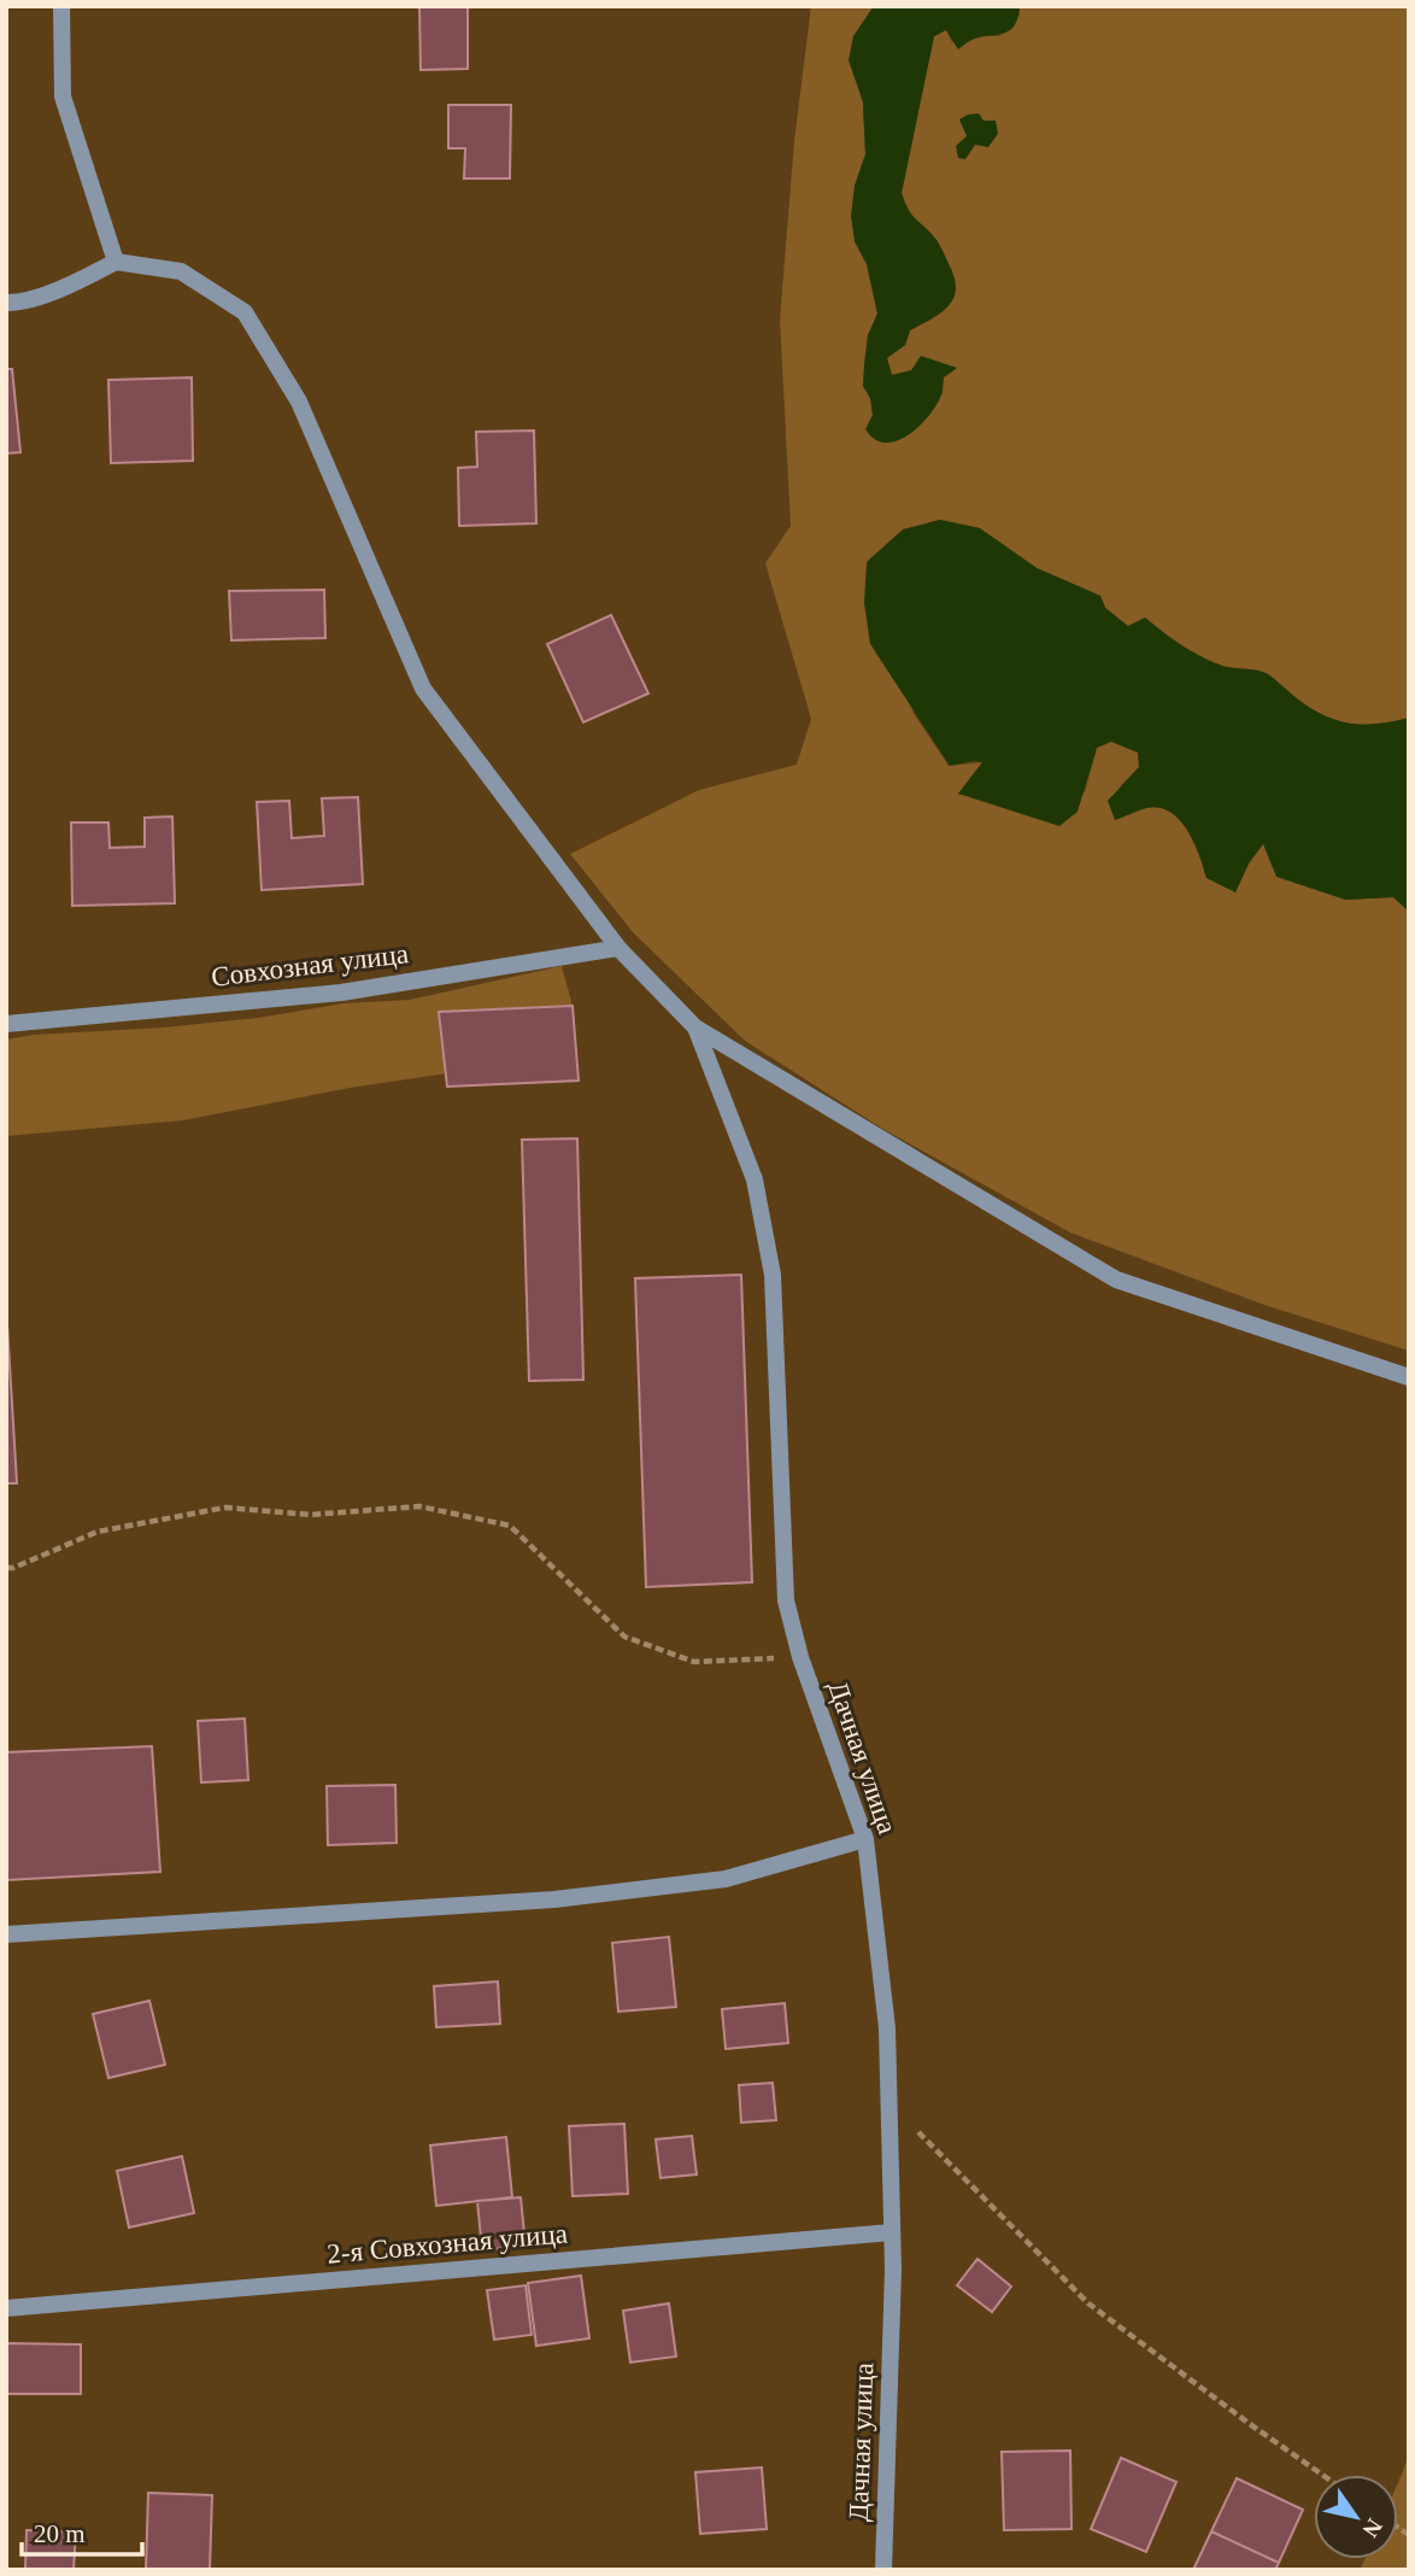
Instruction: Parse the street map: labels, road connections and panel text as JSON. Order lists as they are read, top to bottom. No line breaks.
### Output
{"streets":{"street":["Совхозная улица","Дачная улица","2-я Совхозная улица"]},"crossings":[["Дачная улица","2-я Совхозная улица"]],"scale_bar":"20 m","north":"bottom right"}
